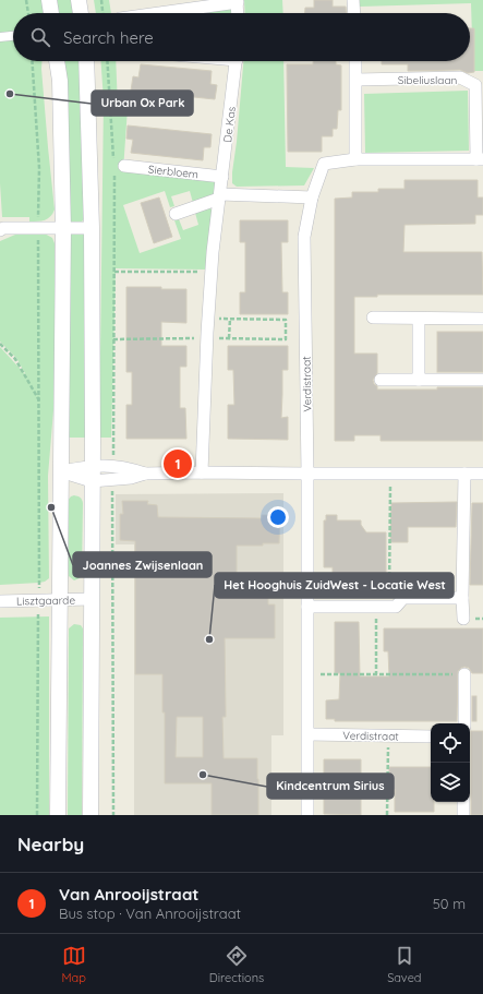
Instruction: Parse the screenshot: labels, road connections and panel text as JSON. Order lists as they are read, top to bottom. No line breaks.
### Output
{"streets":{"street":["Sibeliuslaan","De Kas","Sierbloem","Verdistraat","Lisztgaarde"]},"crossings":[["Sibeliuslaan","Verdistraat"],["De Kas","Sierbloem"]],"places":["Urban Ox Park","Joannes Zwijsenlaan","Het Hooghuis ZuidWest - Locatie West","Kindcentrum Sirius"],"page":{"search":"Search here","pins":"1","heading":"Nearby","list":[{"mark":"1","name":"Van Anrooijstraat","note":"Bus stop · Van Anrooijstraat","value":"50 m"}],"nav":["Map","Directions","Saved"]}}
